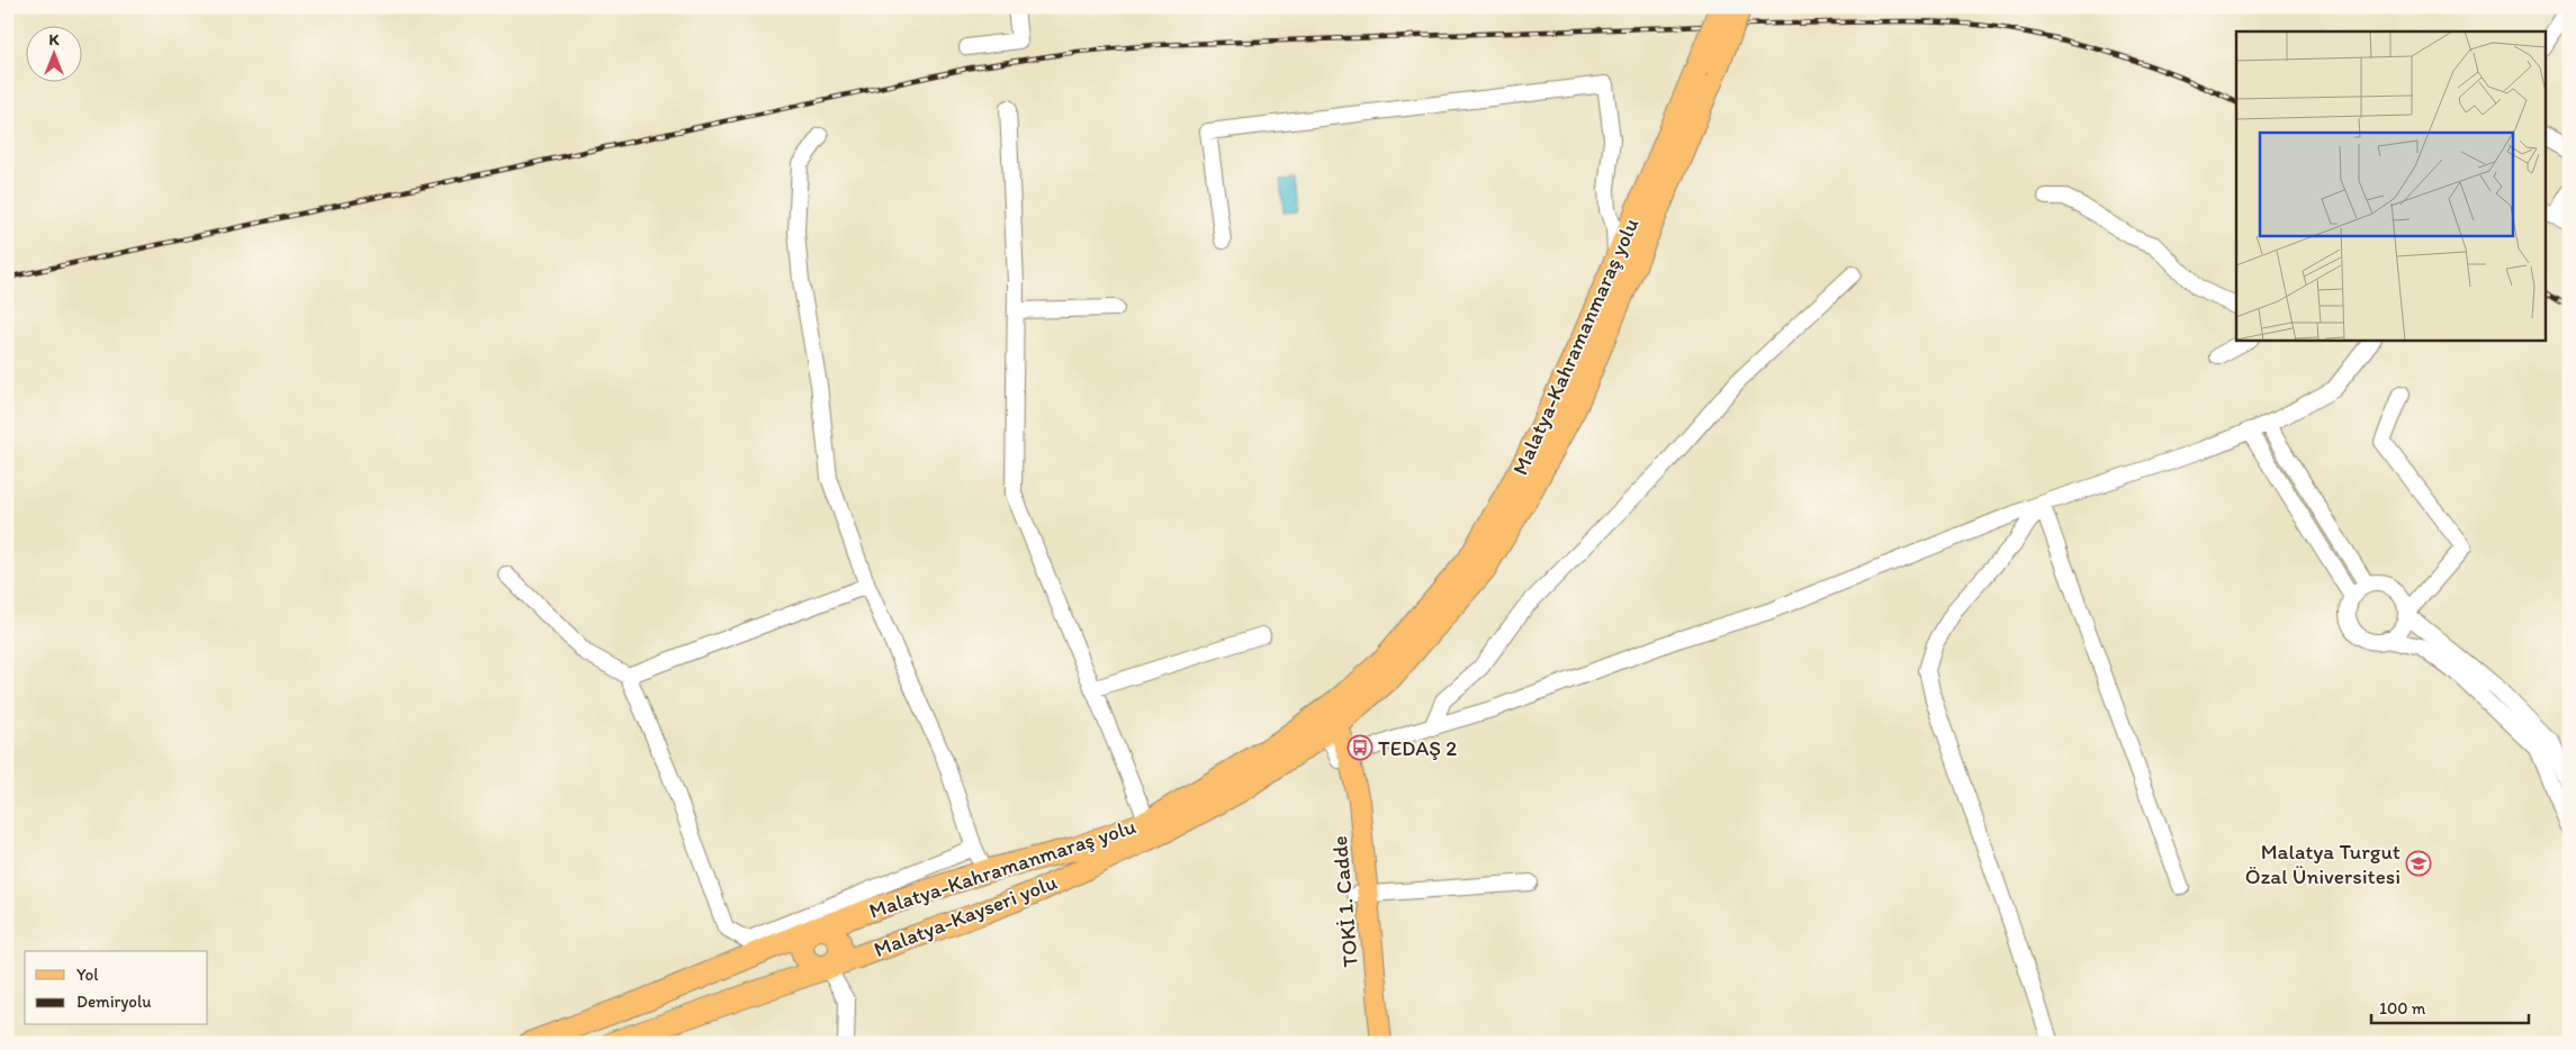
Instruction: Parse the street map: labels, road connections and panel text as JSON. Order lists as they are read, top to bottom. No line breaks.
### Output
{"streets":{"highway":["Malatya-Kahramanmaraş yolu","Malatya-Kayseri yolu"],"main road":["TOKİ 1. Cadde"]},"crossings":[["Malatya-Kahramanmaraş yolu","Malatya-Kayseri yolu"],["TOKİ 1. Cadde","Malatya-Kayseri yolu"]],"places":{"bus stop":["TEDAŞ 2"],"school or university":["Malatya Turgut Özal Üniversitesi"]},"legend":["Yol","Demiryolu"],"scale_bar":"100 m","north":"top"}
